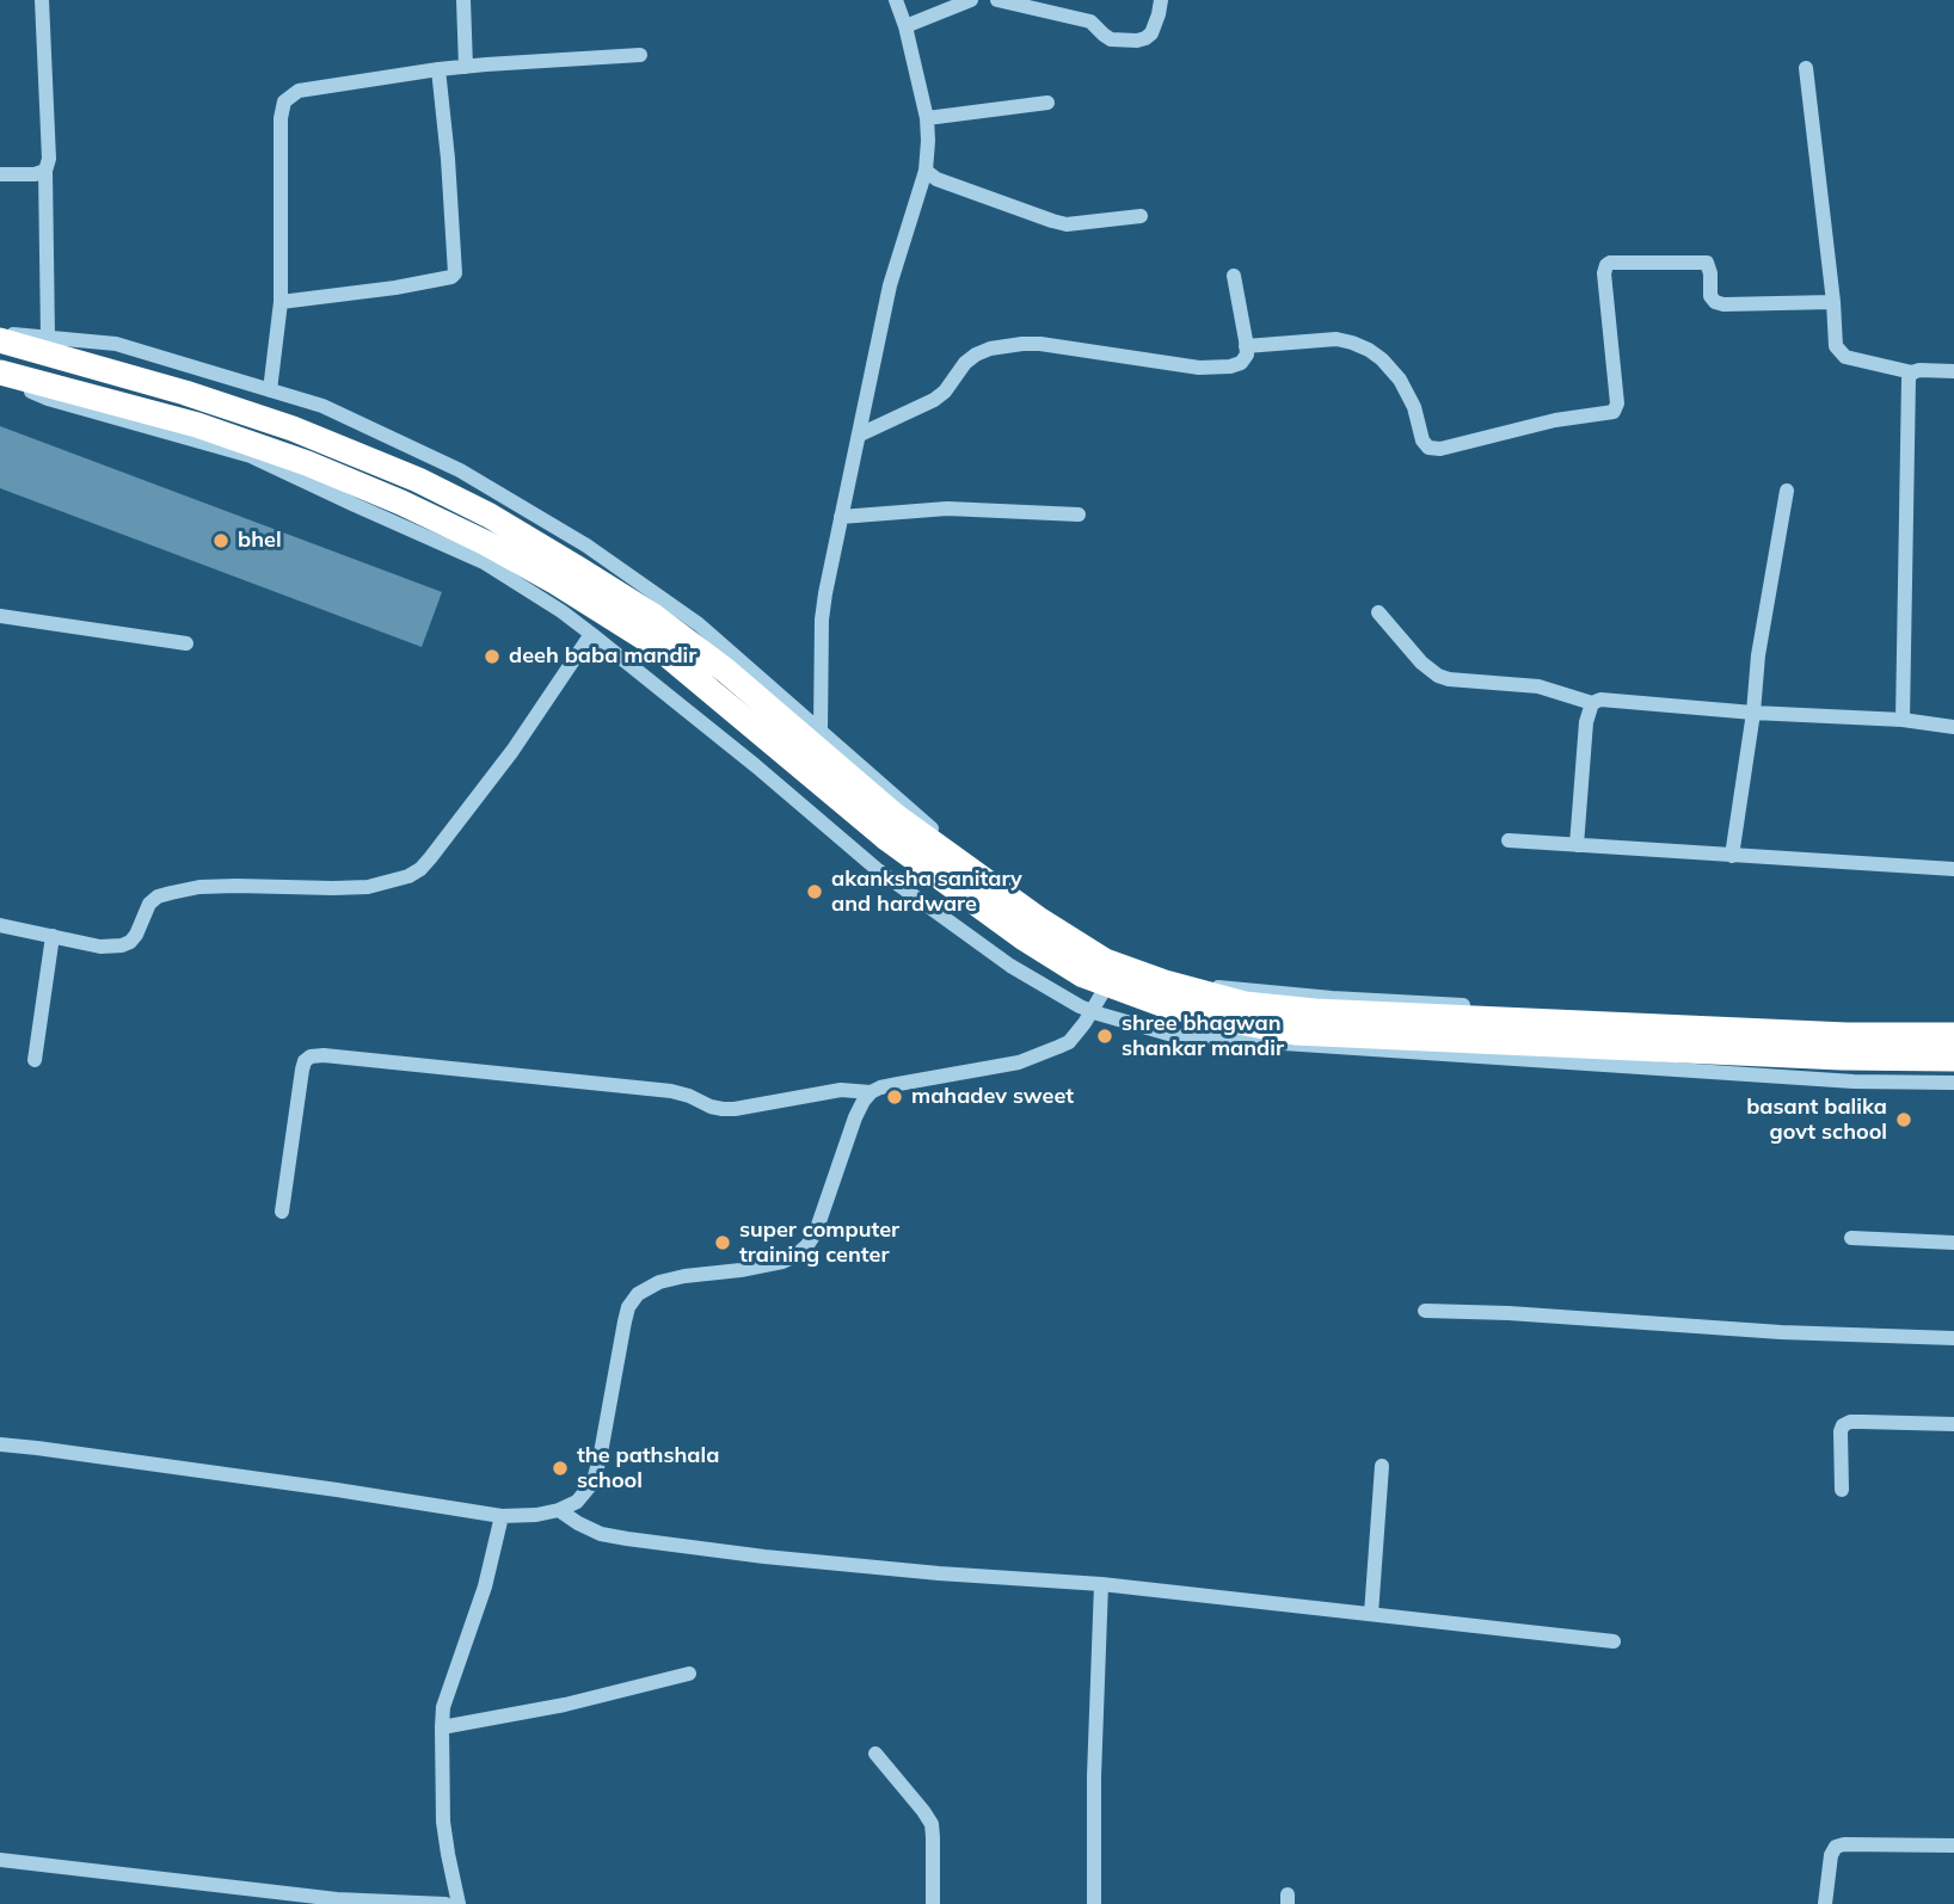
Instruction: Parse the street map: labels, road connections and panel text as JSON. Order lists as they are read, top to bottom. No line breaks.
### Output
{"places":["bhel","deeh baba mandir","akanksha sanitary and hardware","shree bhagwan shankar mandir","mahadev sweet","basant balika govt school","super computer training center","the pathshala school"]}
